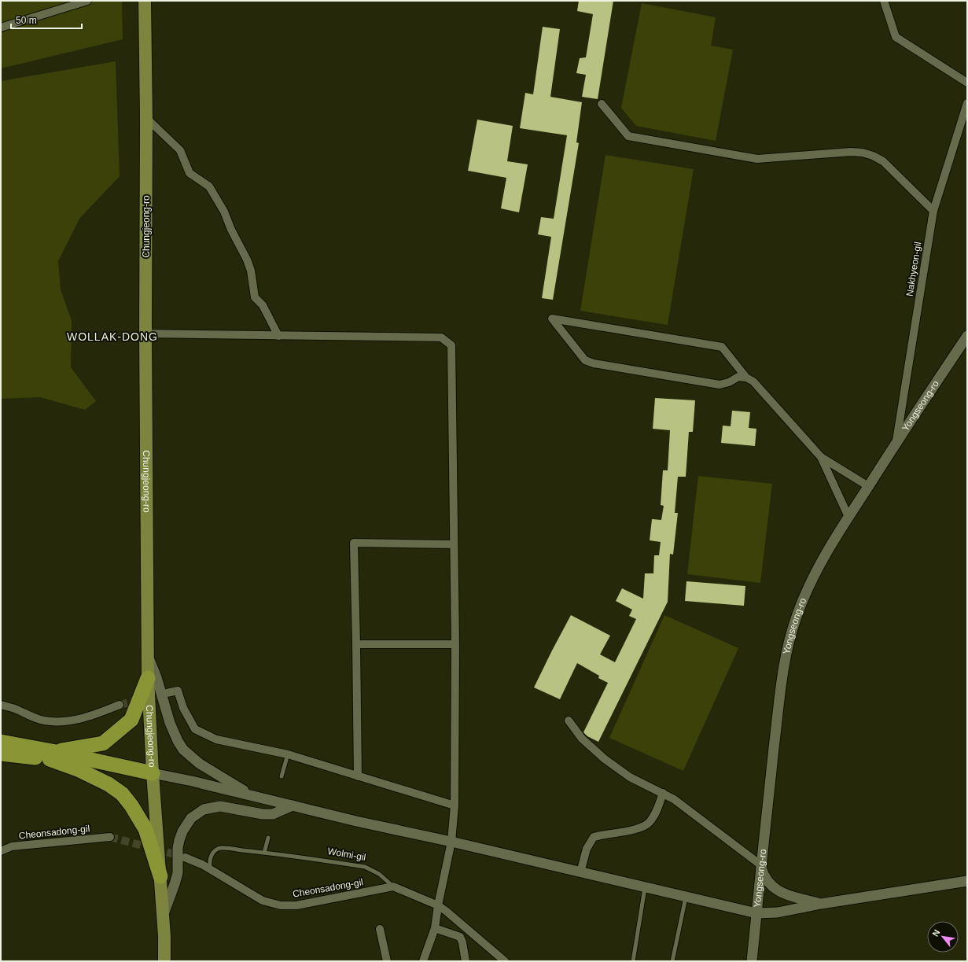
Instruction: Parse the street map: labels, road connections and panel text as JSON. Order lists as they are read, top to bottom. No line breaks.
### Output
{"streets":{"main road":["Chungjeong-ro"],"street":["Nakhyeon-gil","Yongseong-ro","Cheonsadong-gil","Wolmi-gil"]},"crossings":[["Nakhyeon-gil","Yongseong-ro"],["Cheonsadong-gil","Wolmi-gil"]],"districts":["WOLLAK-DONG"],"scale_bar":"50 m","north":"top left"}
